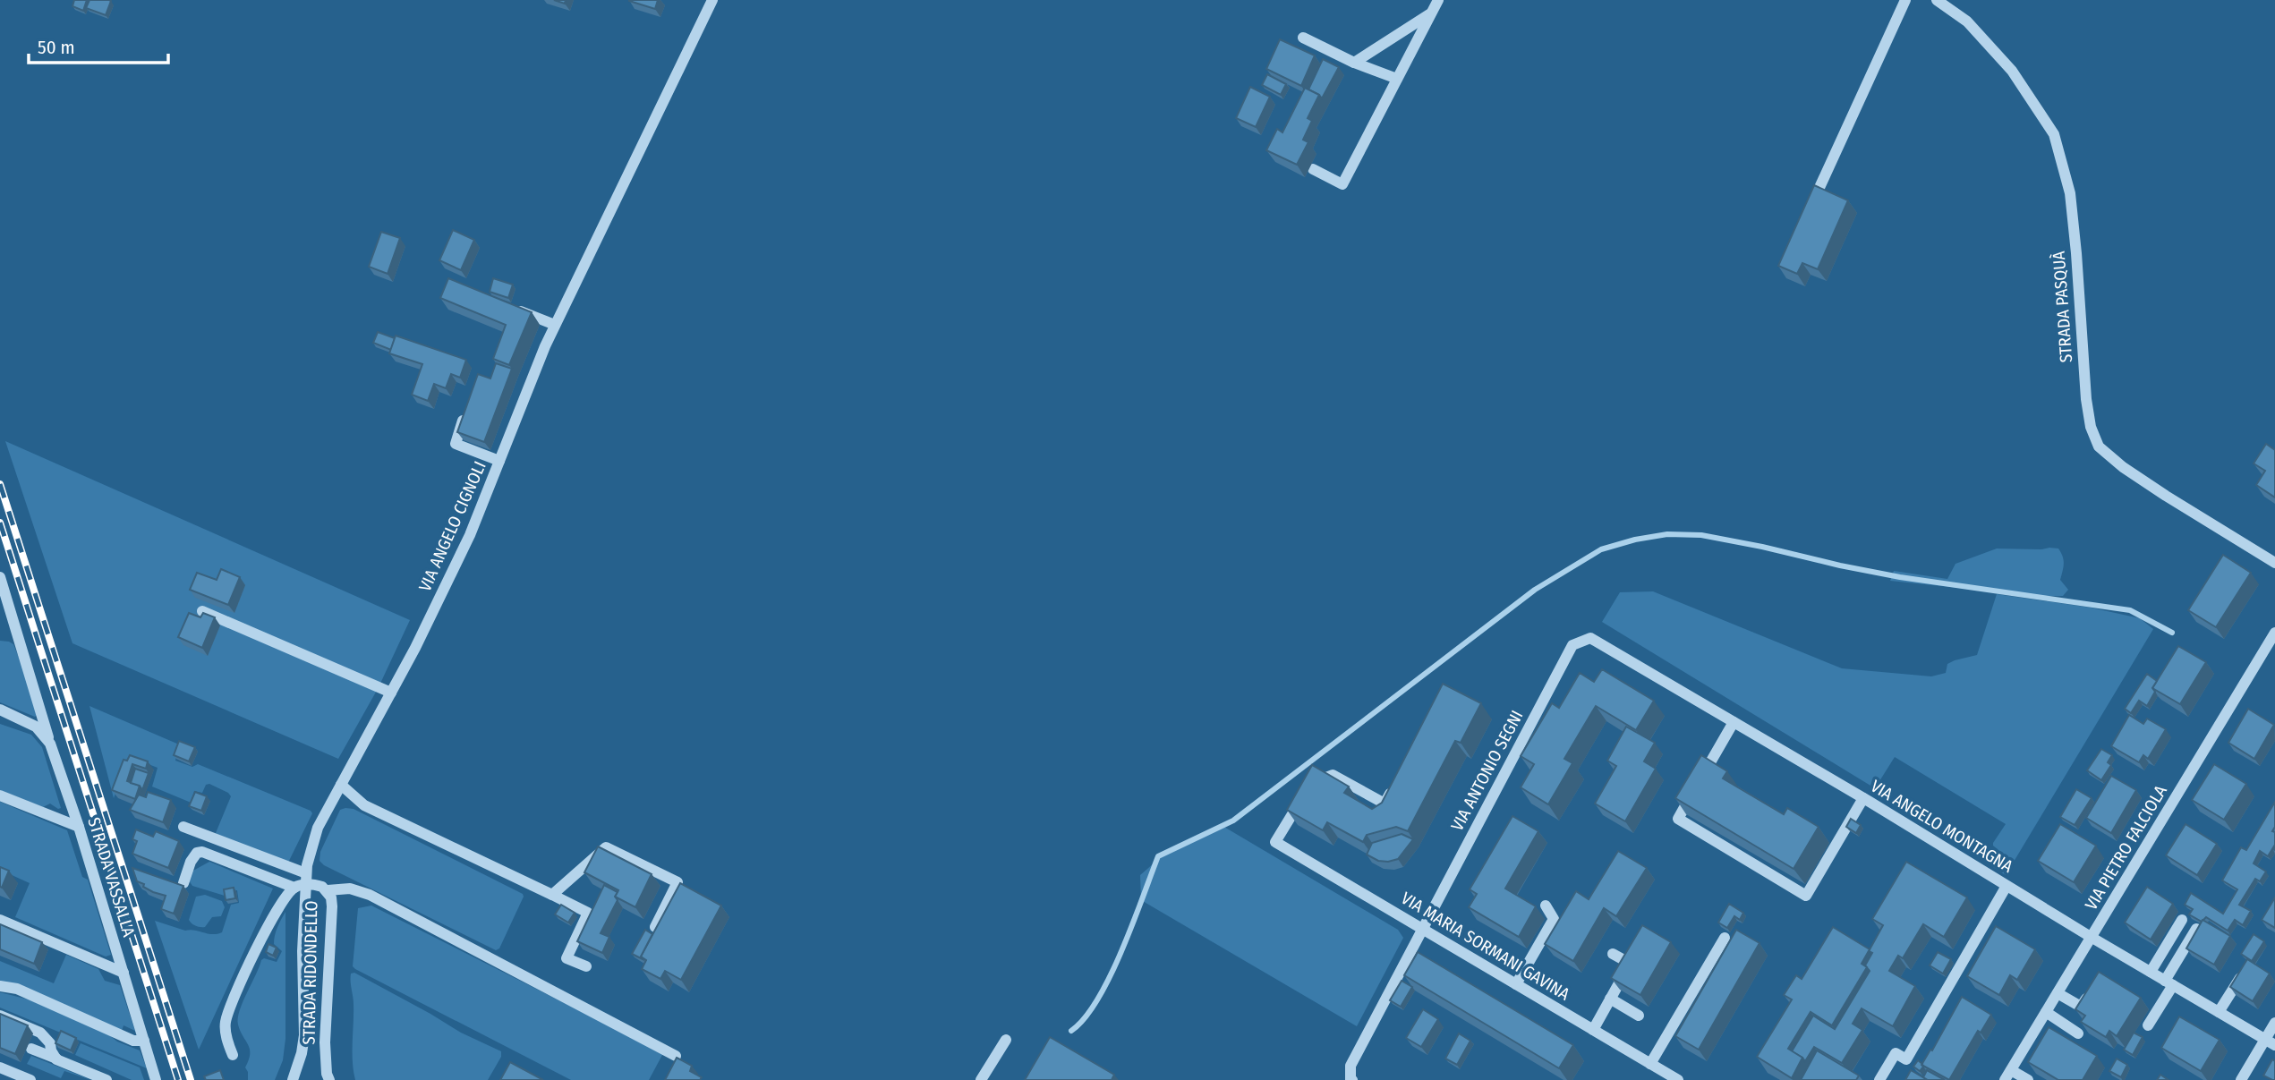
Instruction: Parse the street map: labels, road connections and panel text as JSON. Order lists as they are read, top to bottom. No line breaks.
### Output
{"streets":{"street":["STRADA PASQUÀ","VIA ANGELO CIGNOLI","VIA ANTONIO SEGNI","VIA ANGELO MONTAGNA","VIA PIETRO FALCIOLA","STRADA VASSALLA","VIA MARIA SORMANI GAVINA","STRADA RIDONDELLO"]},"crossings":[["VIA ANGELO CIGNOLI","STRADA RIDONDELLO"],["VIA ANTONIO SEGNI","VIA ANGELO MONTAGNA"],["VIA ANTONIO SEGNI","VIA MARIA SORMANI GAVINA"],["VIA ANGELO MONTAGNA","VIA PIETRO FALCIOLA"]],"scale_bar":"50 m"}
